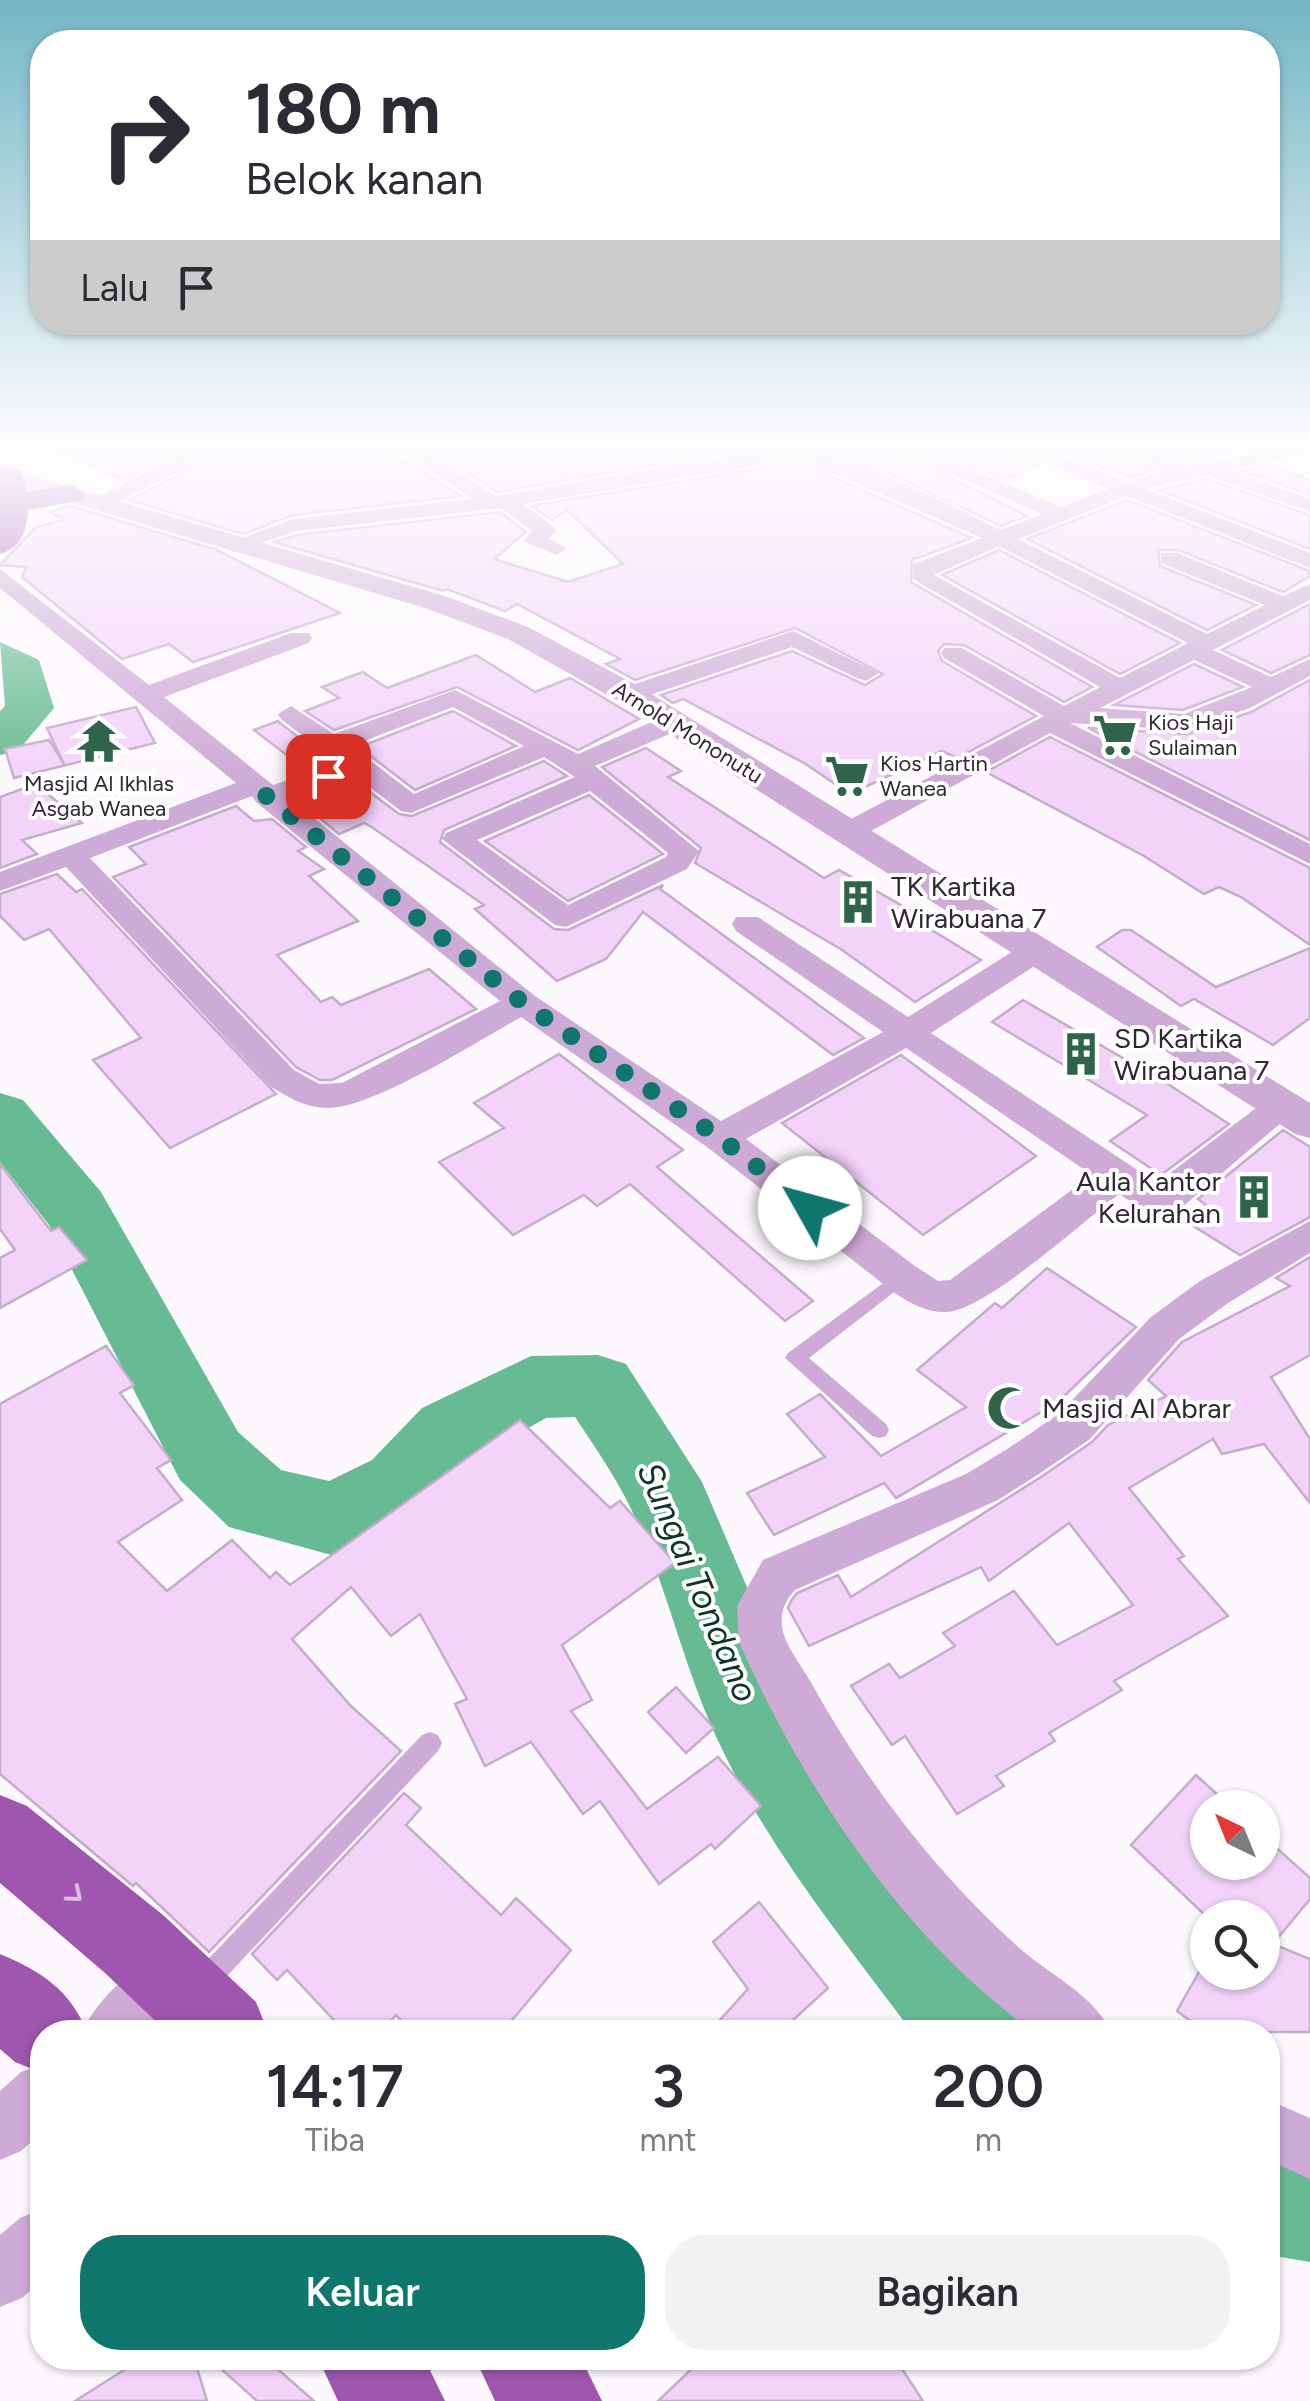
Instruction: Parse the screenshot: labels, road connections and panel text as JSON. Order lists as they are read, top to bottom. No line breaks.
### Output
{"streets":{"street":["Arnold Mononutu"]},"water":["Sungai Tondano"],"places":{"supermarket":["Kios Haji Sulaiman","Kios Hartin Wanea"],"temple":["Masjid Al Ikhlas Asgab Wanea"],"building":["TK Kartika Wirabuana 7","SD Kartika Wirabuana 7","Aula Kantor Kelurahan"],"mosque":["Masjid Al Abrar"]},"north":"top left","page":{"turn":["180 m","Belok kanan"],"then":"Lalu","eta":["14:17","Tiba","3","mnt","200","m"],"buttons":["Keluar","Bagikan"]}}
